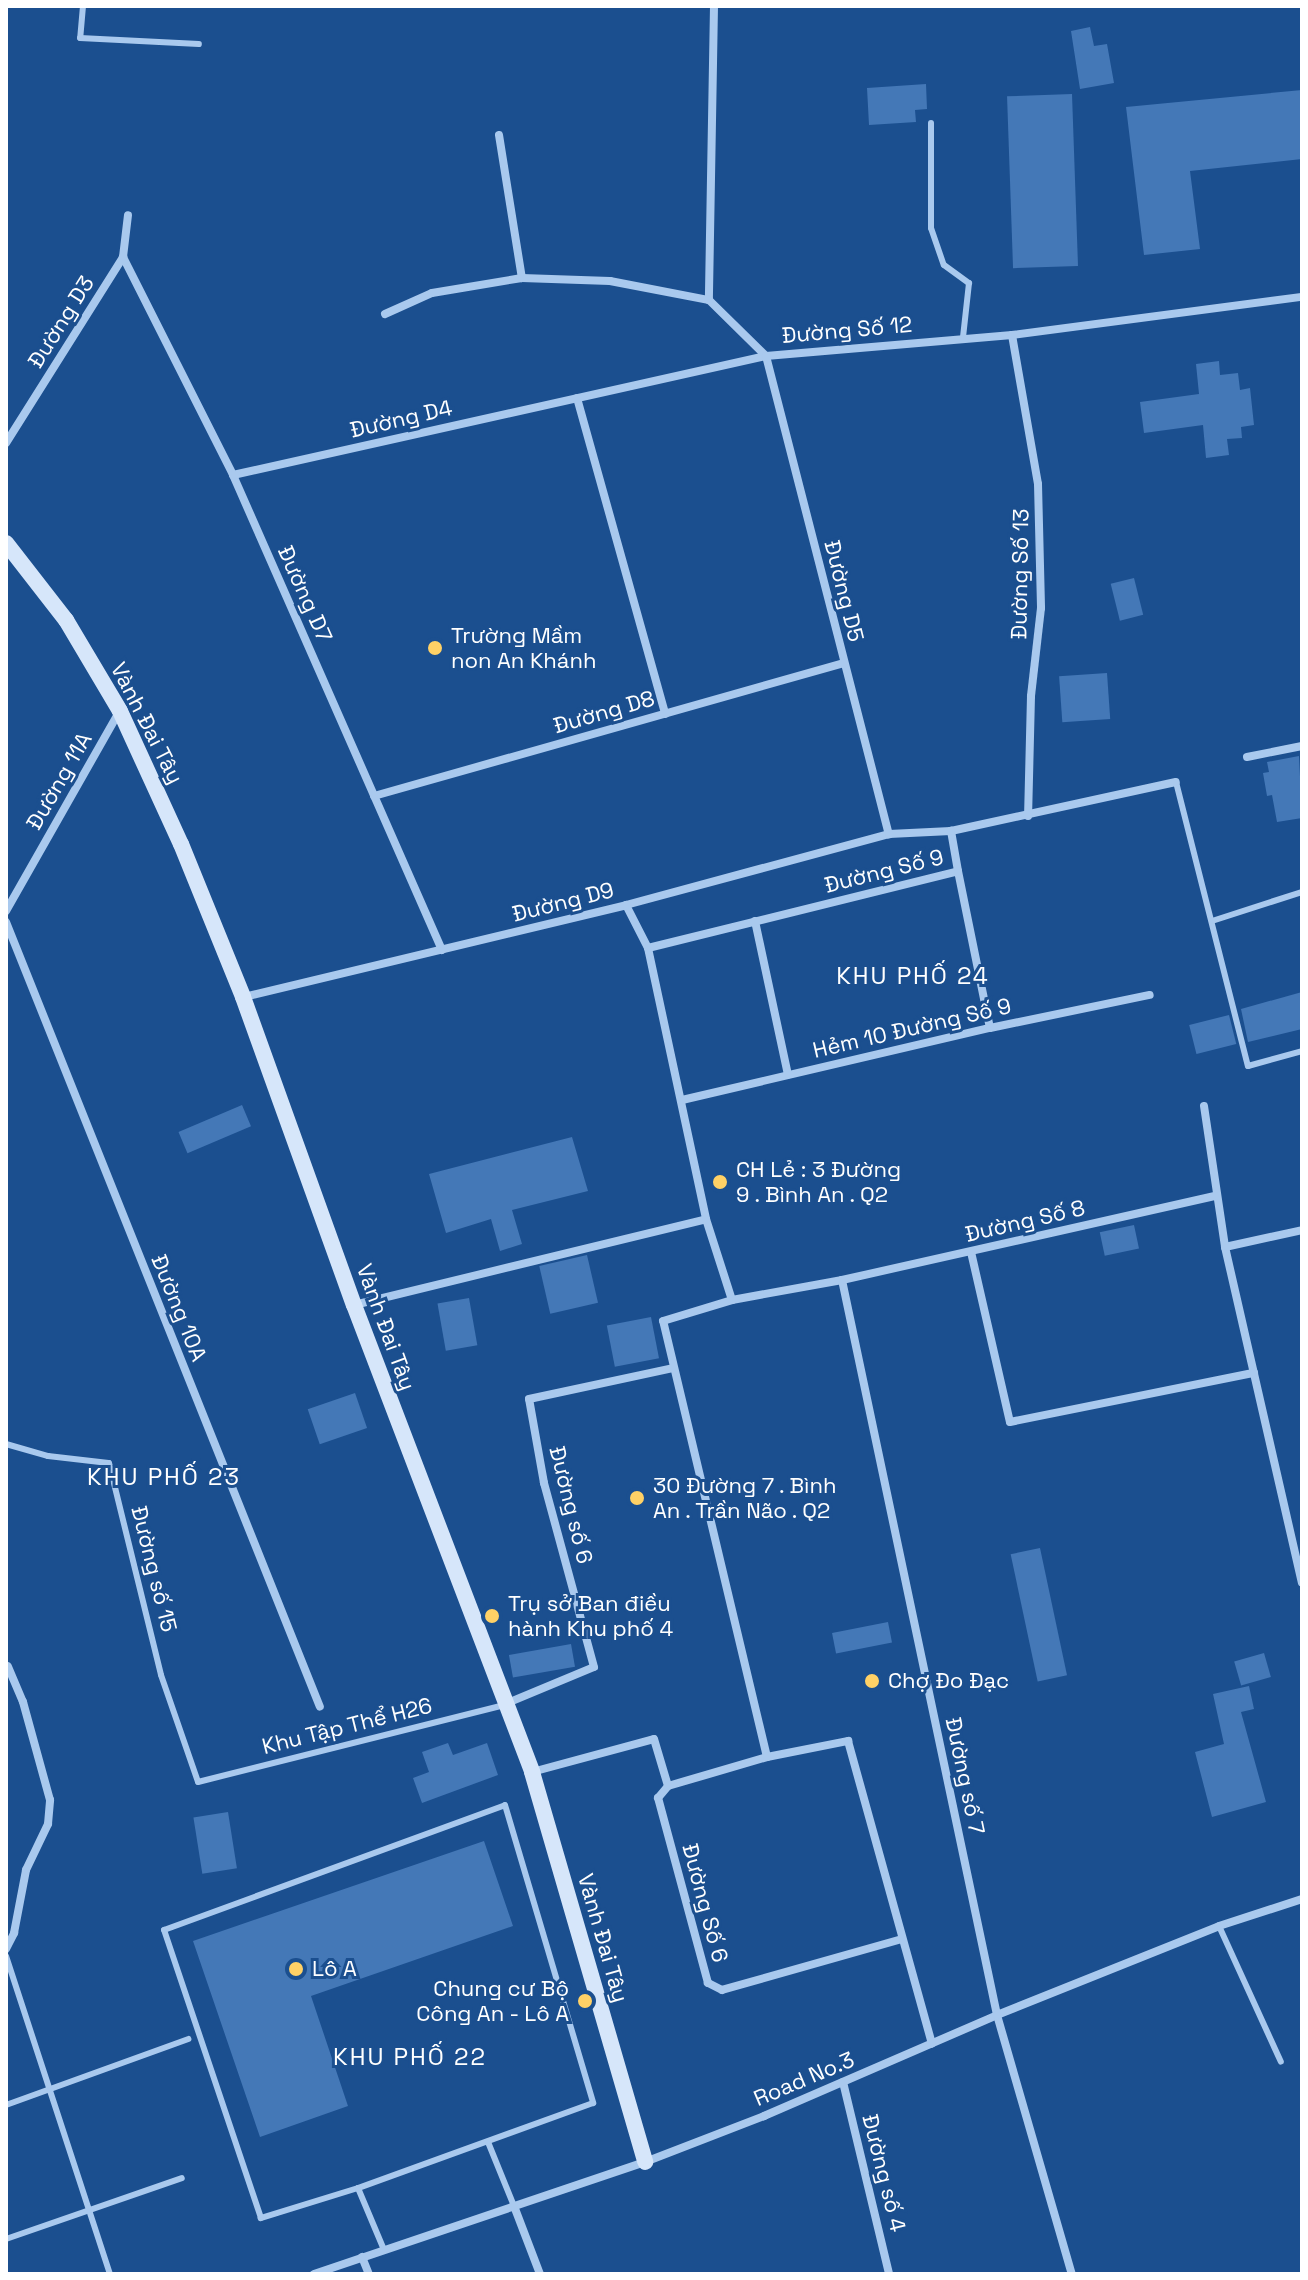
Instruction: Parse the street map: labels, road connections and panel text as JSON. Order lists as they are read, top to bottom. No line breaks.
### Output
{"streets":{"street":["Đường D3","Đường Số 12","Đường D4","Đường Số 13","Đường D5","Đường D7","Đường D8","Vành Đai Tây","Đường 11A","Đường Số 9","Đường D9","Hẻm 10 Đường Số 9","Đường Số 8","Đường 10A","Đường số 6","Đường số 7","Đường Số 6","Road No.3","Đường số 4"],"lane":["Đường số 15","Khu Tập Thể H26"]},"crossings":[["Đường D3","Đường D7"],["Đường Số 12","Đường D4"],["Đường Số 12","Đường Số 13"],["Đường Số 12","Đường D5"],["Đường D4","Đường D5"],["Đường D4","Đường D7"],["Đường Số 13","Đường Số 9"],["Đường D5","Đường D8"],["Đường D5","Đường D9"],["Đường D7","Đường D8"],["Đường D7","Đường D9"],["Vành Đai Tây","Đường 11A"],["Vành Đai Tây","Đường D9"],["Vành Đai Tây","Đường số 6"],["Vành Đai Tây","Khu Tập Thể H26"],["Vành Đai Tây","Road No.3"],["Đường Số 9","Đường D9"],["Đường Số 8","Đường số 6"],["Đường Số 8","Đường số 7"],["Đường số 6","Khu Tập Thể H26"],["Đường số 15","Khu Tập Thể H26"],["Đường số 7","Road No.3"],["Road No.3","Đường số 4"]],"districts":["KHU PHỐ 24","KHU PHỐ 23","KHU PHỐ 22"],"places":["Trường Mầm non An Khánh","CH Lẻ : 3 Đường 9 . Bình An . Q2","30 Đường 7 . Bình An . Trần Não . Q2","Trụ sở Ban điều hành Khu phố 4","Chợ Đo Đạc","Lô A","Chung cư Bộ Công An - Lô A"]}
